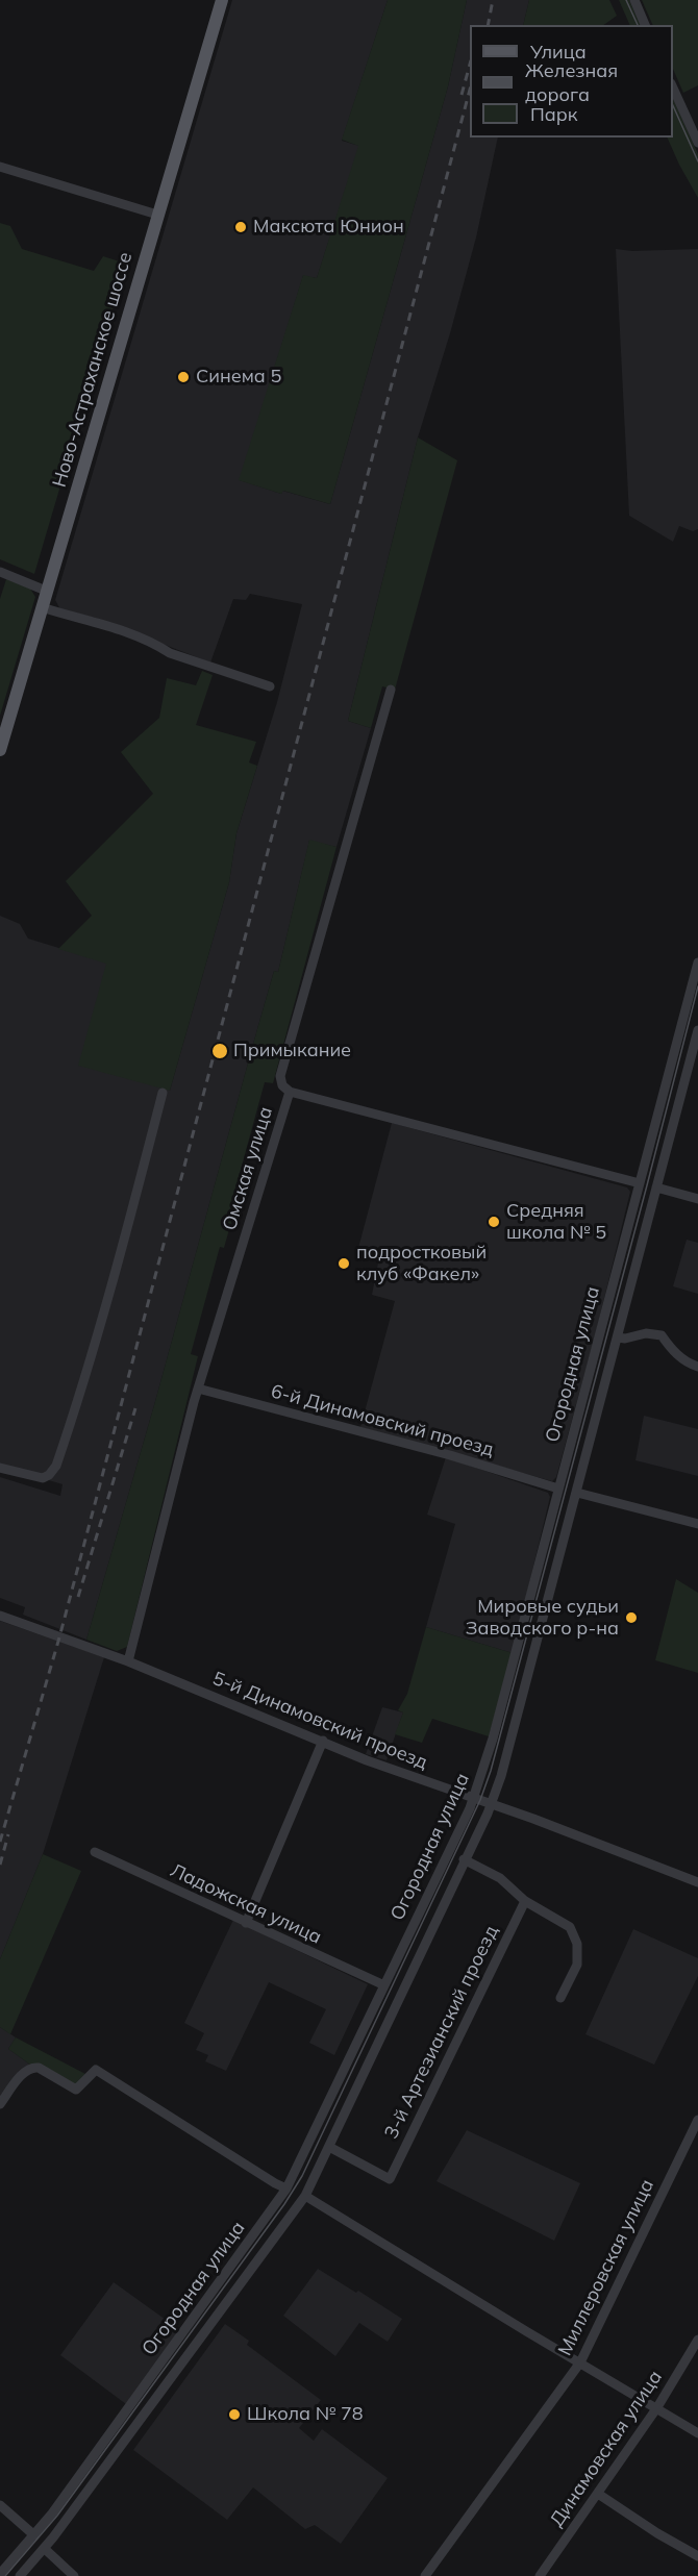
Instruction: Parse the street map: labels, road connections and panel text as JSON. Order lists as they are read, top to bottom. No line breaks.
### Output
{"streets":{"main road":["Ново-Астраханское шоссе"],"street":["Омская улица","Огородная улица","6-й Динамовский проезд","5-й Динамовский проезд","Ладожская улица","3-й Артезианский проезд","Миллеровская улица","Динамовская улица"]},"crossings":[["Омская улица","6-й Динамовский проезд"],["Омская улица","5-й Динамовский проезд"],["Огородная улица","6-й Динамовский проезд"],["Огородная улица","5-й Динамовский проезд"],["Огородная улица","Ладожская улица"],["Огородная улица","3-й Артезианский проезд"]],"places":["Максюта Юнион","Синема 5","Примыкание","Средняя школа № 5","подростковый клуб «Факел»","Мировые судьи Заводского р-на","Школа № 78"],"legend":["Улица","Железная дорога","Парк"]}
